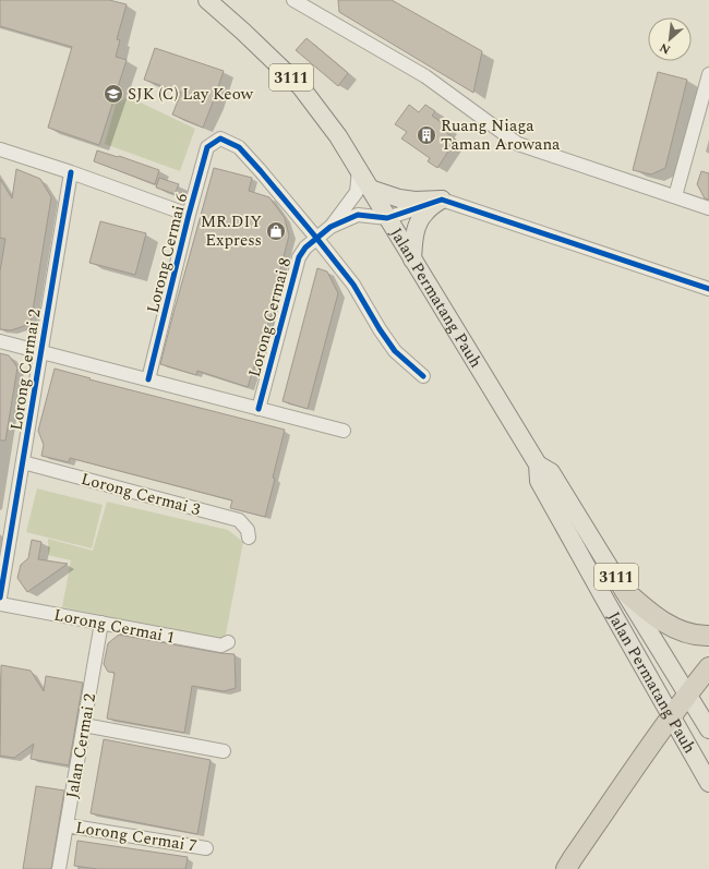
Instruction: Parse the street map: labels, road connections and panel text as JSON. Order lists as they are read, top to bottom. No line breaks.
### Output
{"streets":{"main road":["3111","Jalan Permatang Pauh"],"street":["Lorong Cermai 6","Lorong Cermai 8","Lorong Cermai 2","Lorong Cermai 3","Lorong Cermai 1","Jalan Cermai 2","Lorong Cermai 7"]},"crossings":[["Lorong Cermai 6","Lorong Cermai 8"],["Jalan Permatang Pauh","Lorong Cermai 8"],["Lorong Cermai 2","Lorong Cermai 3"],["Lorong Cermai 1","Jalan Cermai 2"],["Jalan Cermai 2","Lorong Cermai 7"]],"places":{"school or university":["SJK (C) Lay Keow"],"building":["Ruang Niaga Taman Arowana"],"shop":["MR.DIY Express"]},"north":"bottom left"}
